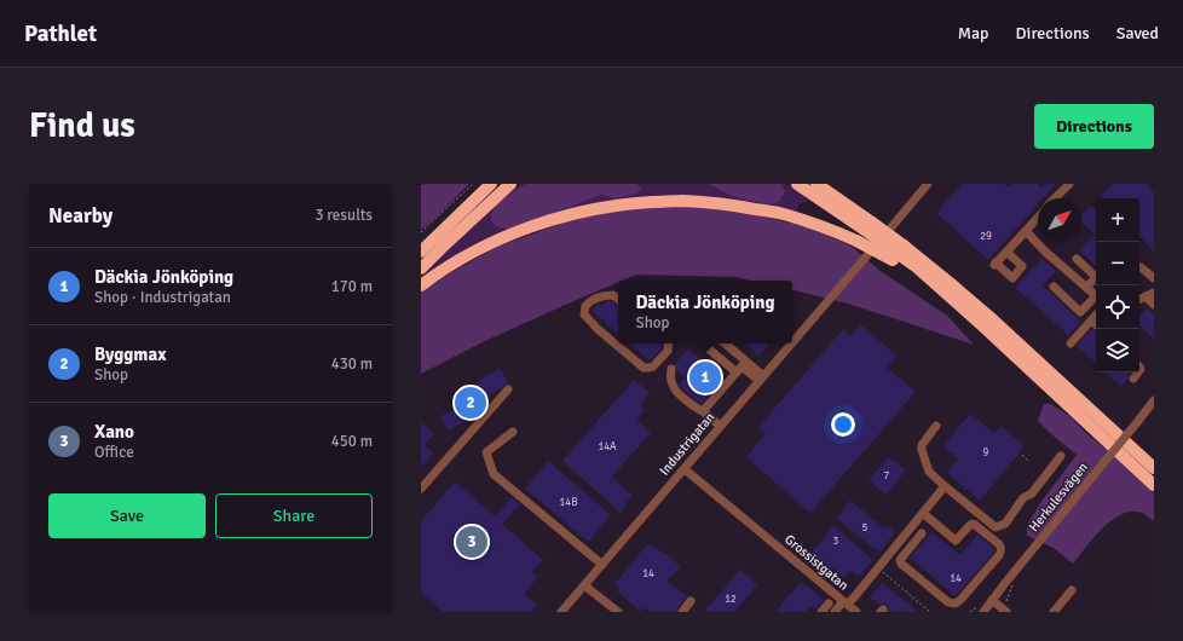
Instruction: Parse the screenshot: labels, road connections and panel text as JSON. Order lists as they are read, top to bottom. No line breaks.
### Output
{"streets":{"street":["Industrigatan","Herkulesvägen","Grossistgatan"]},"crossings":[["Industrigatan","Grossistgatan"]],"house_numbers":["29","14A","9","7","14B","5","3","14","14","12"],"north":"top right","page":{"header":"Pathlet","nav":["Map","Directions","Saved"],"buttons":["Directions",["Save","Share"]],"title":"Find us","heading":["Nearby","3 results"],"map_buttons":["+","−"],"list":[{"mark":"1","name":"Däckia Jönköping","note":"Shop · Industrigatan","value":"170 m"},{"mark":"2","name":"Byggmax","note":"Shop","value":"430 m"},{"mark":"3","name":"Xano","note":"Office","value":"450 m"}],"popup":["Däckia Jönköping","Shop"],"pins":["1","2","3"]}}
